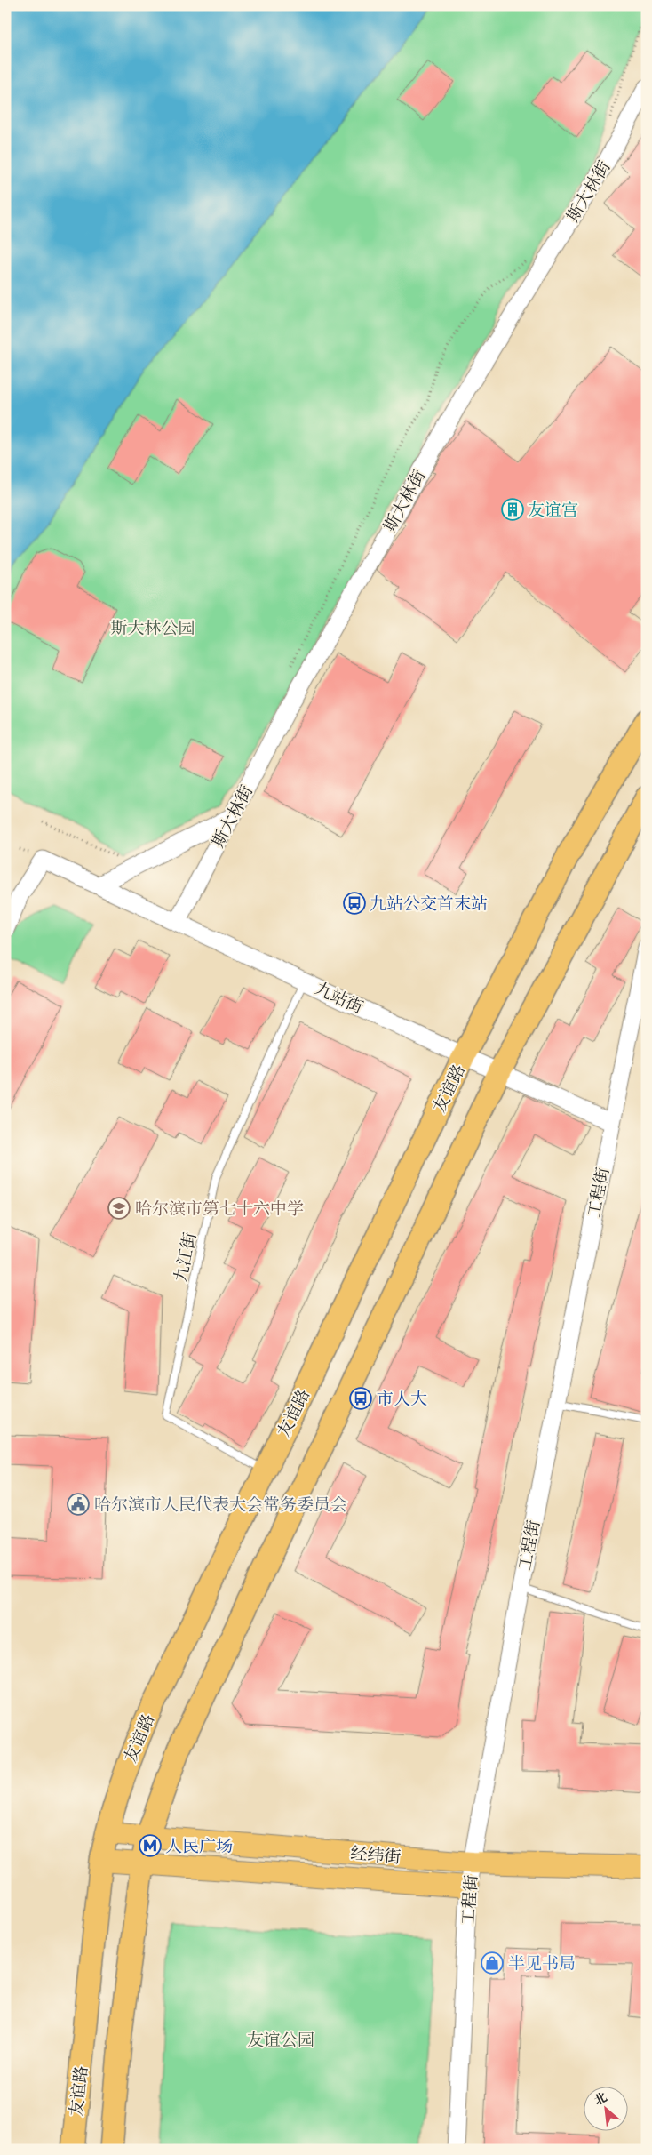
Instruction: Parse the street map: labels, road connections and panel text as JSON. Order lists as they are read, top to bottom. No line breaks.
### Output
{"streets":{"highway":["友谊路"],"main road":["经纬街"],"street":["斯大林街","九站街","工程街"],"lane":["九江街"]},"crossings":[["斯大林街","九站街"],["九站街","友谊路"],["九站街","工程街"],["九站街","九江街"],["友谊路","九江街"],["友谊路","经纬街"],["工程街","经纬街"]],"parks":["斯大林公园","友谊公园"],"places":{"building":["友谊宫"],"bus stop":["九站公交首末站","市人大"],"school or university":["哈尔滨市第七十六中学"],"public building":["哈尔滨市人民代表大会常务委员会"],"metro station":["人民广场"],"shop":["半见书局"]},"north":"top left"}
